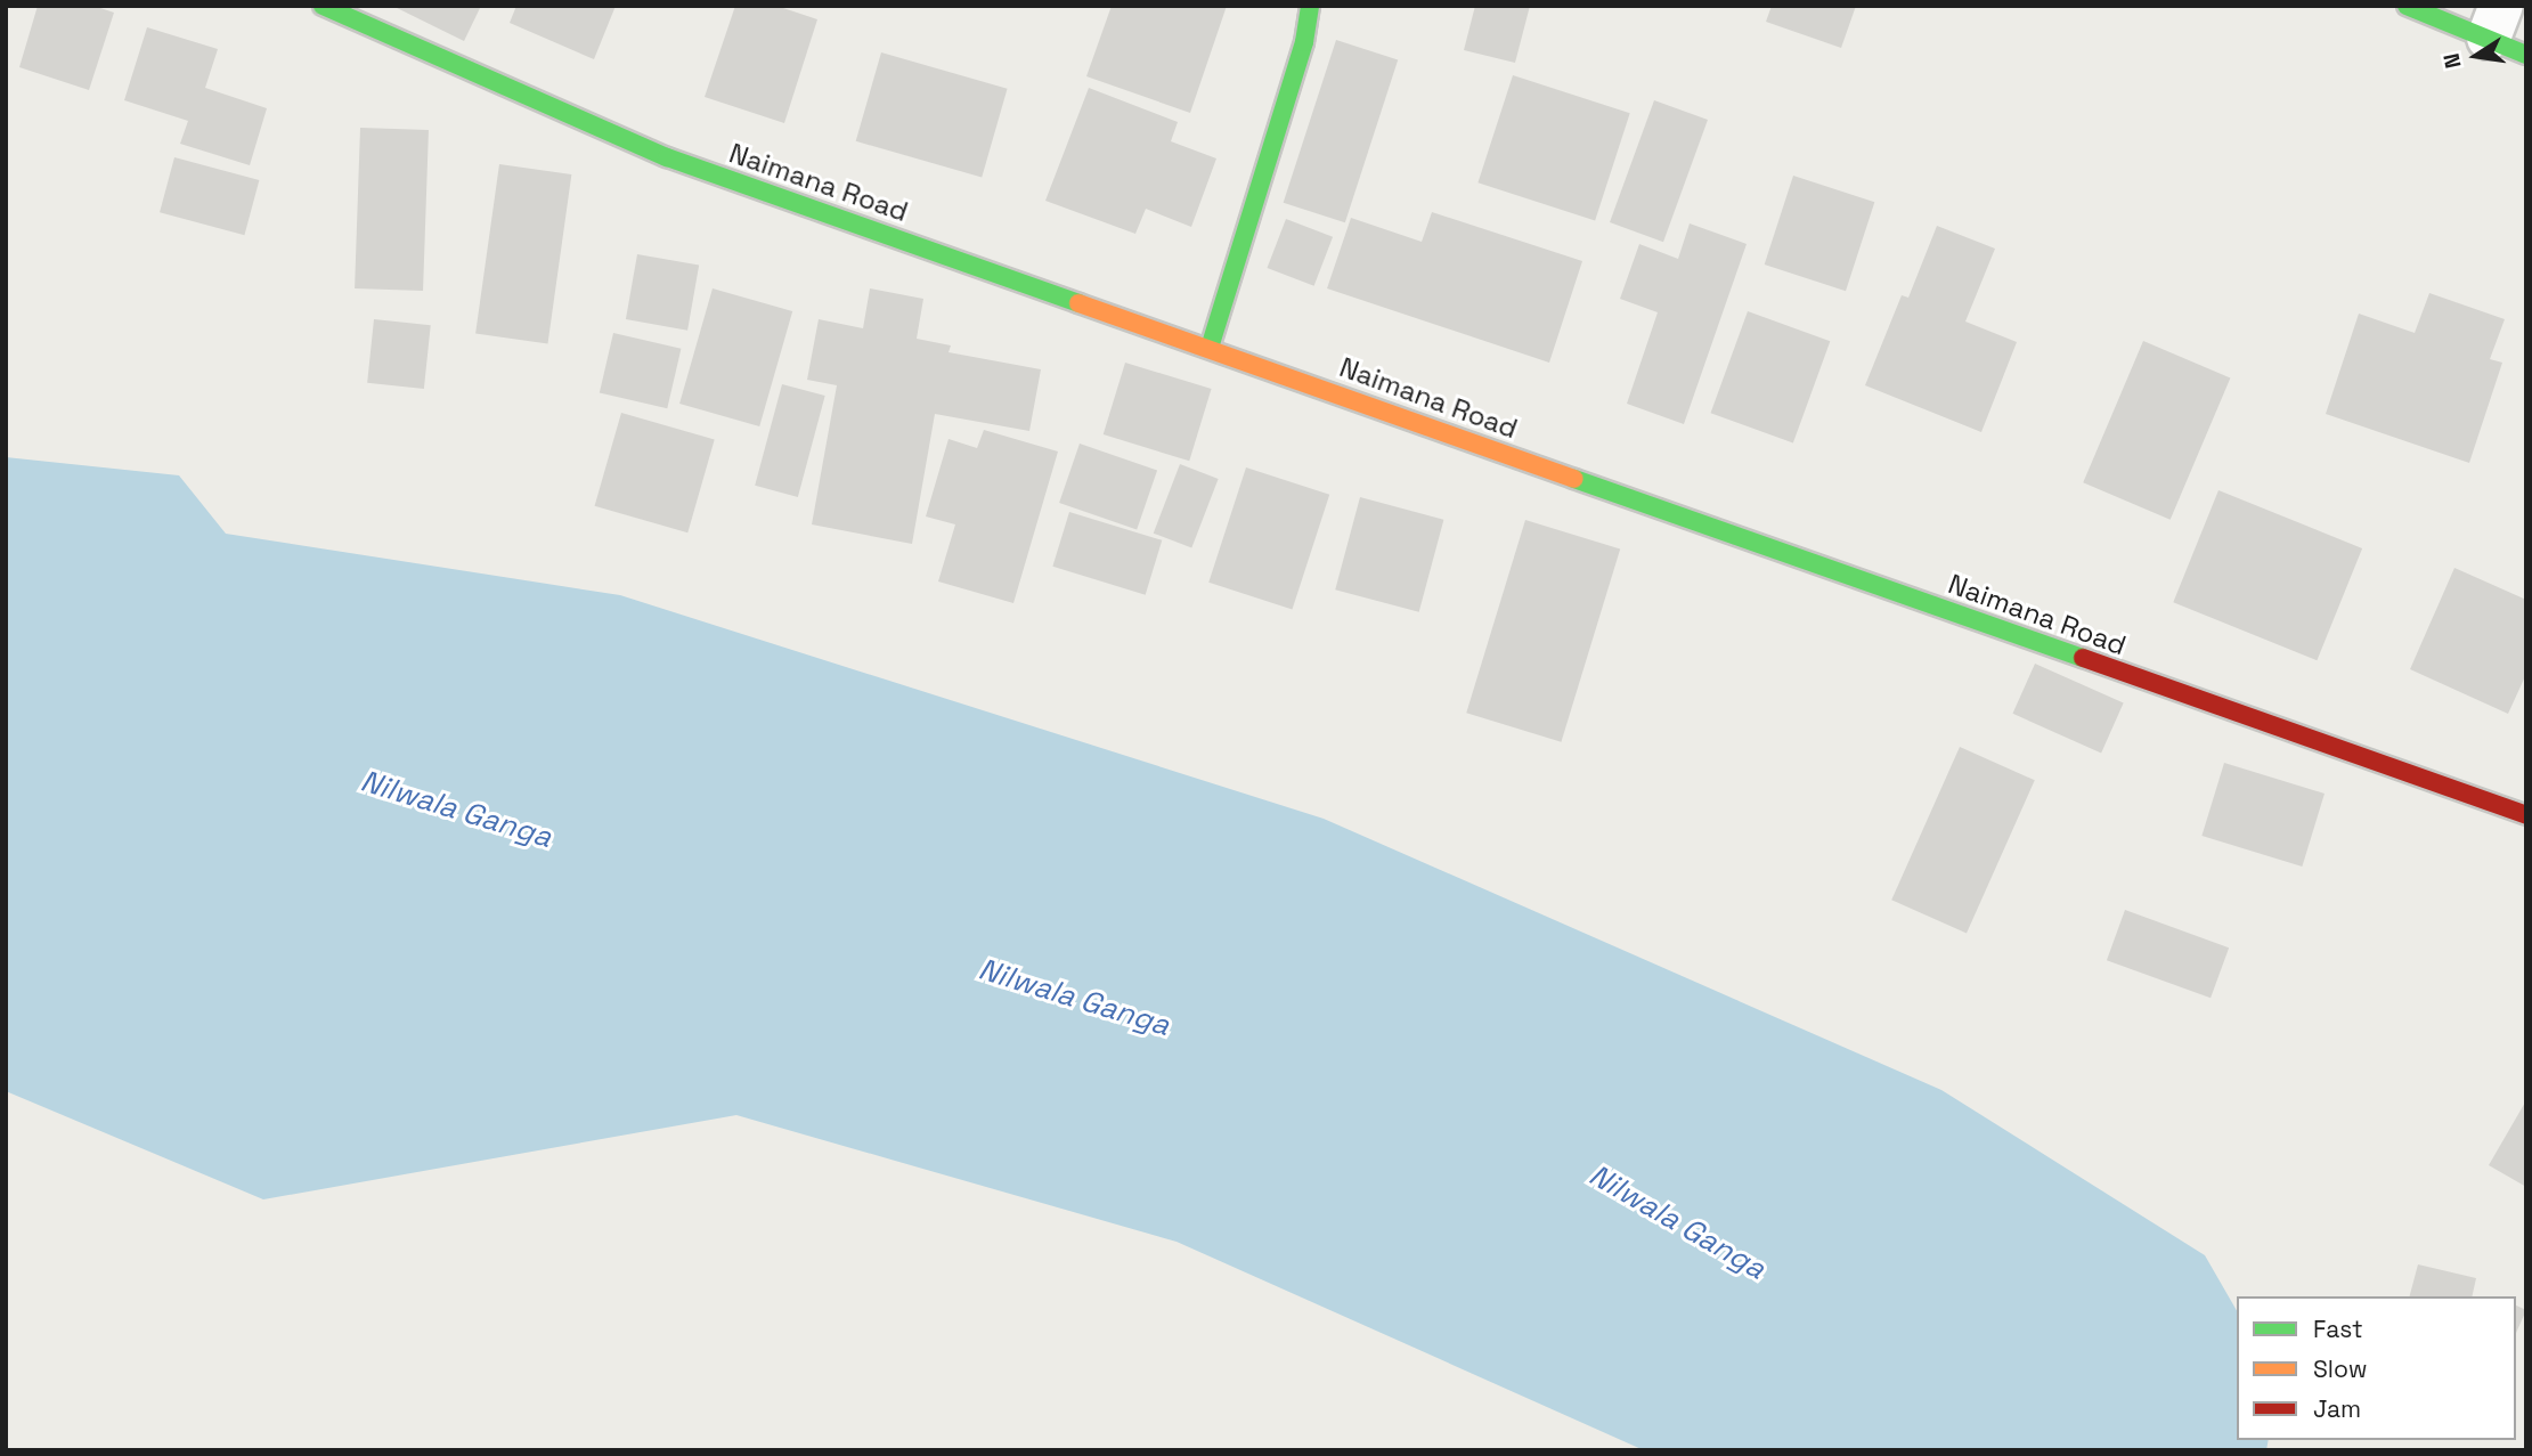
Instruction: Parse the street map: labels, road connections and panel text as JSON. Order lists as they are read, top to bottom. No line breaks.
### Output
{"streets":{"street":["Naimana Road"]},"water":["Nilwala Ganga"],"legend":["Fast","Slow","Jam"],"north":"left"}
